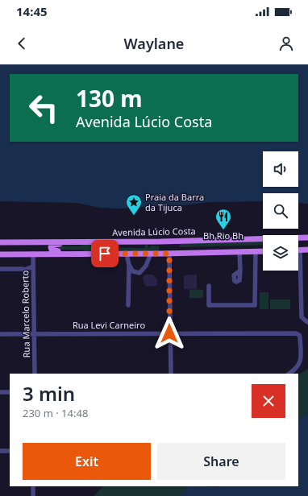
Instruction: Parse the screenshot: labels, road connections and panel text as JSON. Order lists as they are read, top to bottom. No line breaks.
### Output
{"streets":{"main road":["Avenida Lúcio Costa"],"street":["Rua Marcelo Roberto","Rua Levi Carneiro"]},"crossings":[["Rua Marcelo Roberto","Rua Levi Carneiro"]],"places":{"place":["Praia da Barra da Tijuca"],"restaurant":["Bh Rio Bh"]},"page":{"status":"14:45","header":"Waylane","turn":["130 m","Avenida Lúcio Costa"],"heading":["3 min","230 m · 14:48"],"buttons":["Exit","Share"]}}
